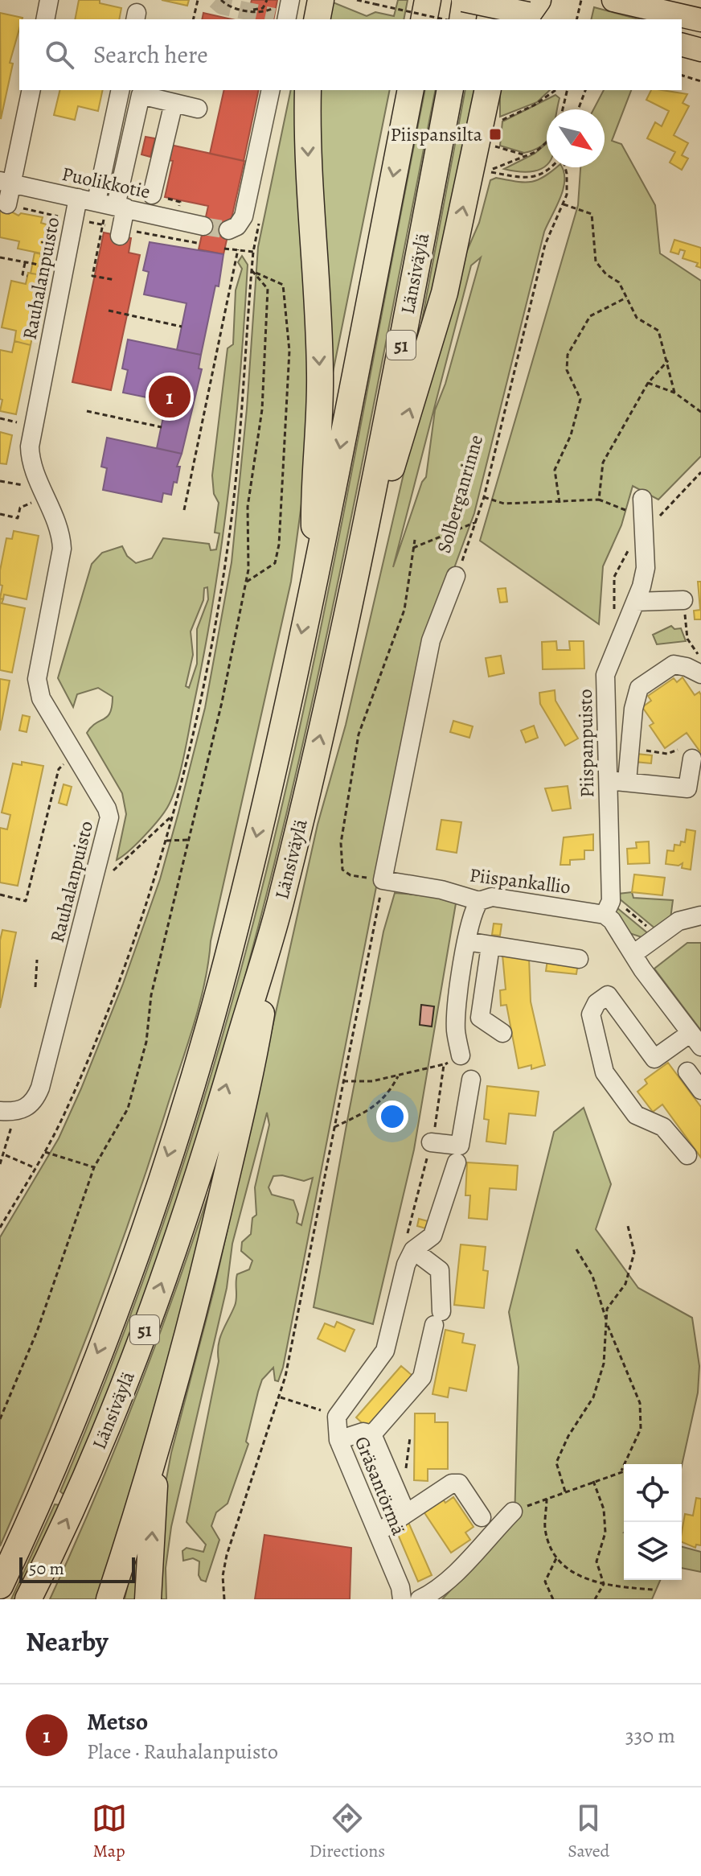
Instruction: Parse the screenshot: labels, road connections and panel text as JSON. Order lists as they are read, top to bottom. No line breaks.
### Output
{"streets":{"highway":["Länsiväylä","51"],"street":["Puolikkotie","Rauhalanpuisto","Solberganrinne","Piispanpuisto","Piispankallio","Gräsantörmä"]},"crossings":[["Puolikkotie","Rauhalanpuisto"],["Länsiväylä","51"],["Solberganrinne","Piispankallio"],["Piispanpuisto","Piispankallio"]],"places":{"transit":["Piispansilta"]},"scale_bar":"50 m","north":"bottom right","page":{"search":"Search here","pins":"1","scale":"50 m","heading":"Nearby","list":[{"mark":"1","name":"Metso","note":"Place · Rauhalanpuisto","value":"330 m"}],"nav":["Map","Directions","Saved"]}}
